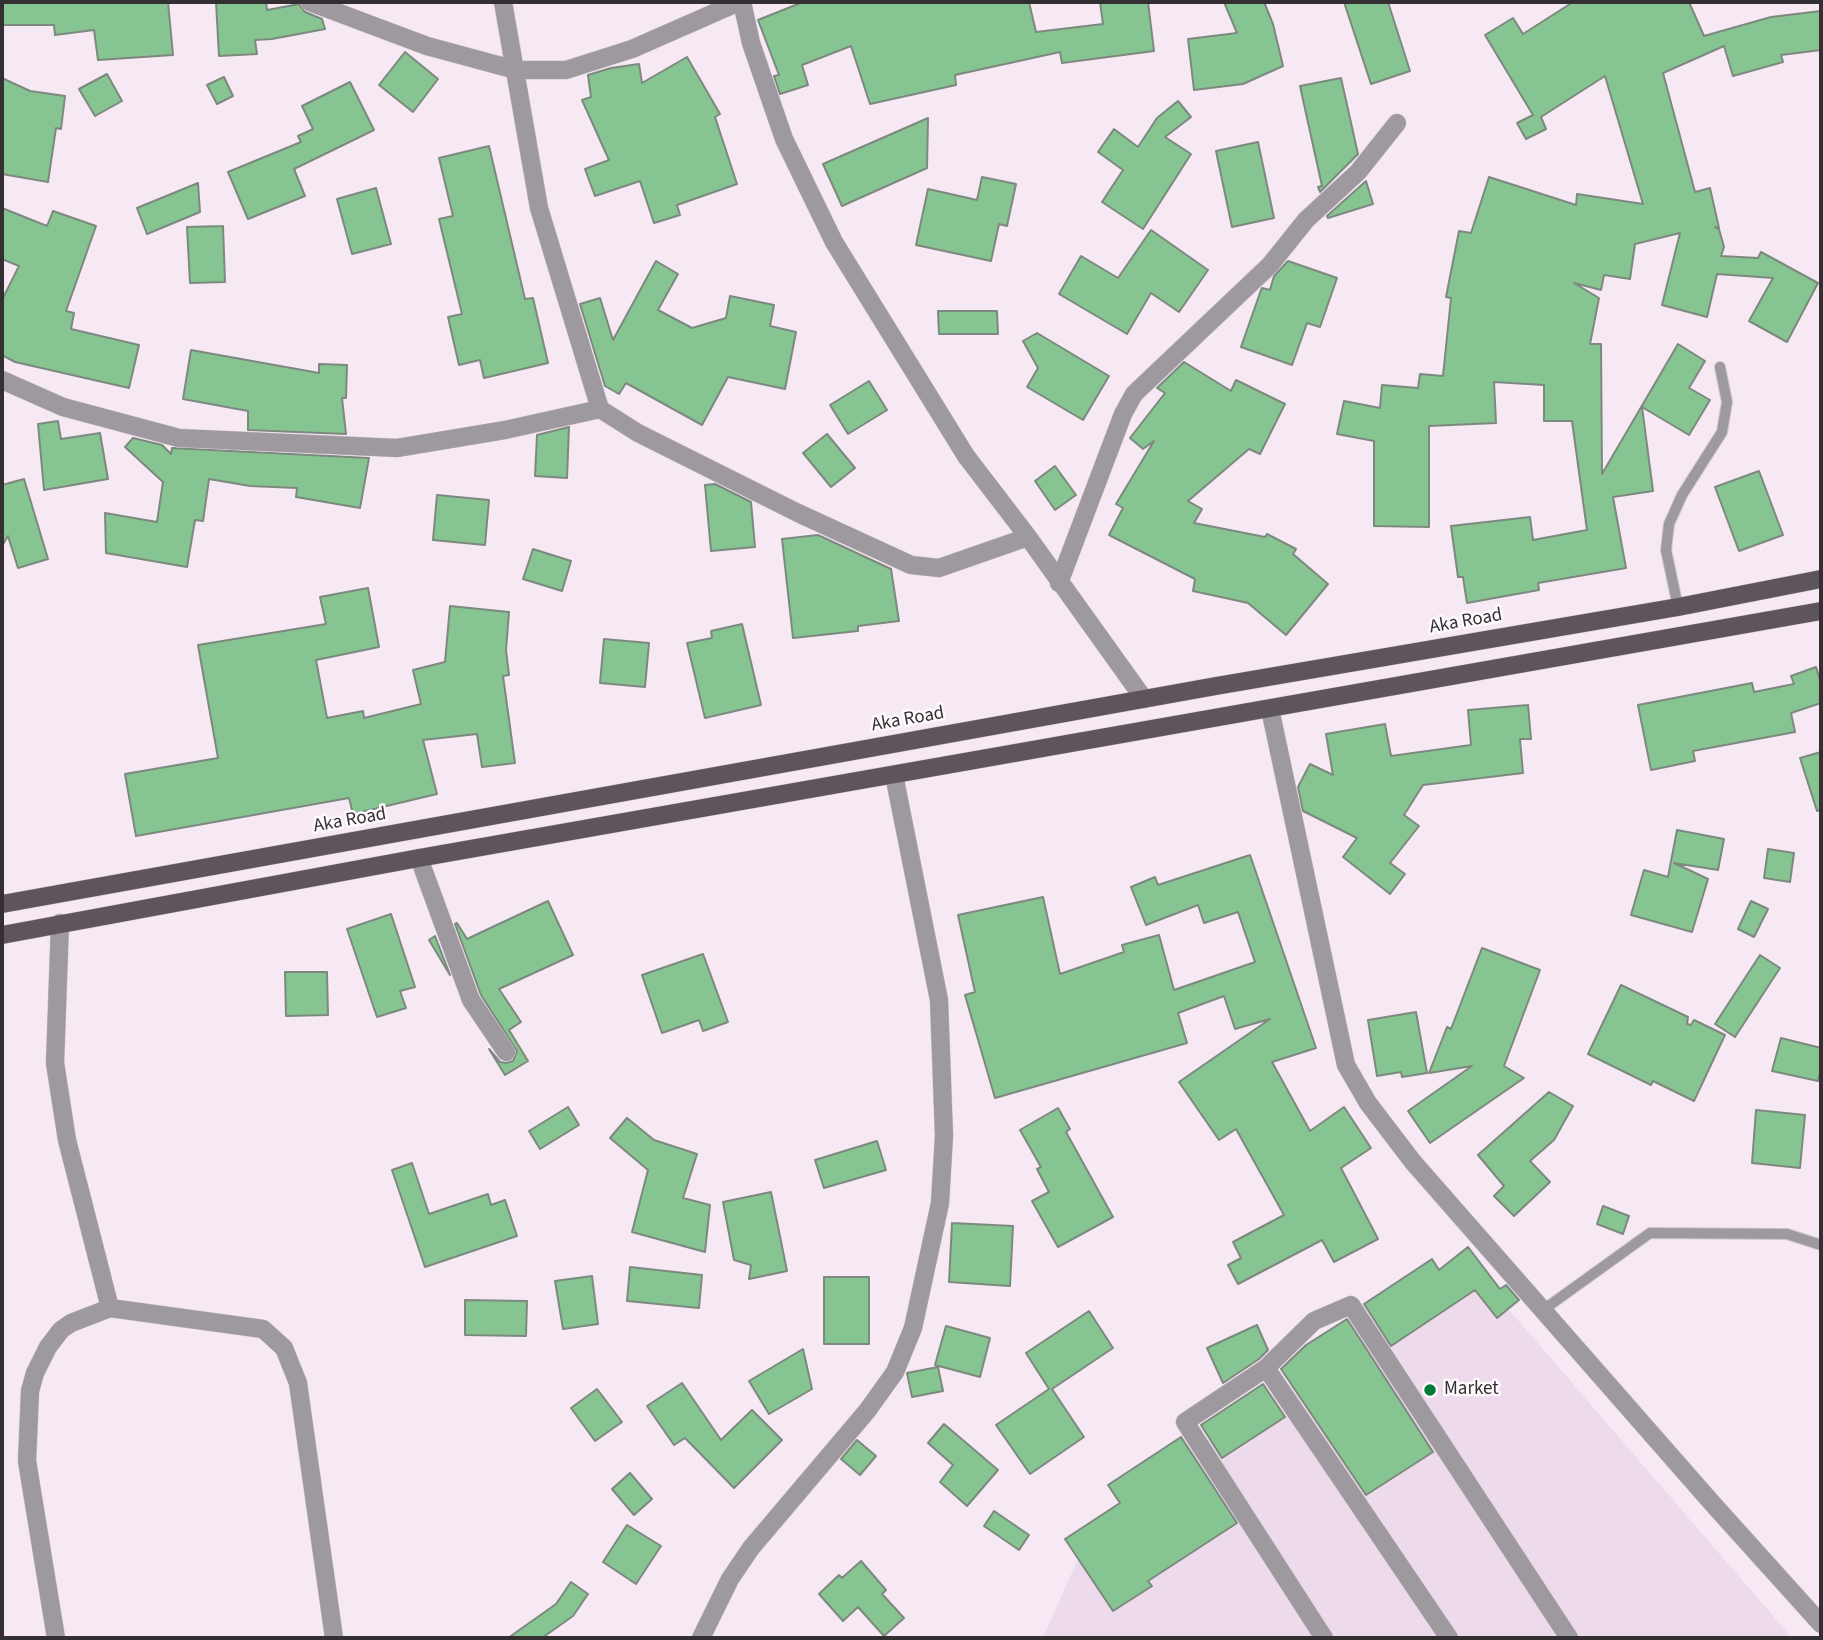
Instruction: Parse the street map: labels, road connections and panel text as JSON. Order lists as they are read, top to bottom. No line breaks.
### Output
{"streets":{"main road":["Aka Road"]},"places":["Market"]}
